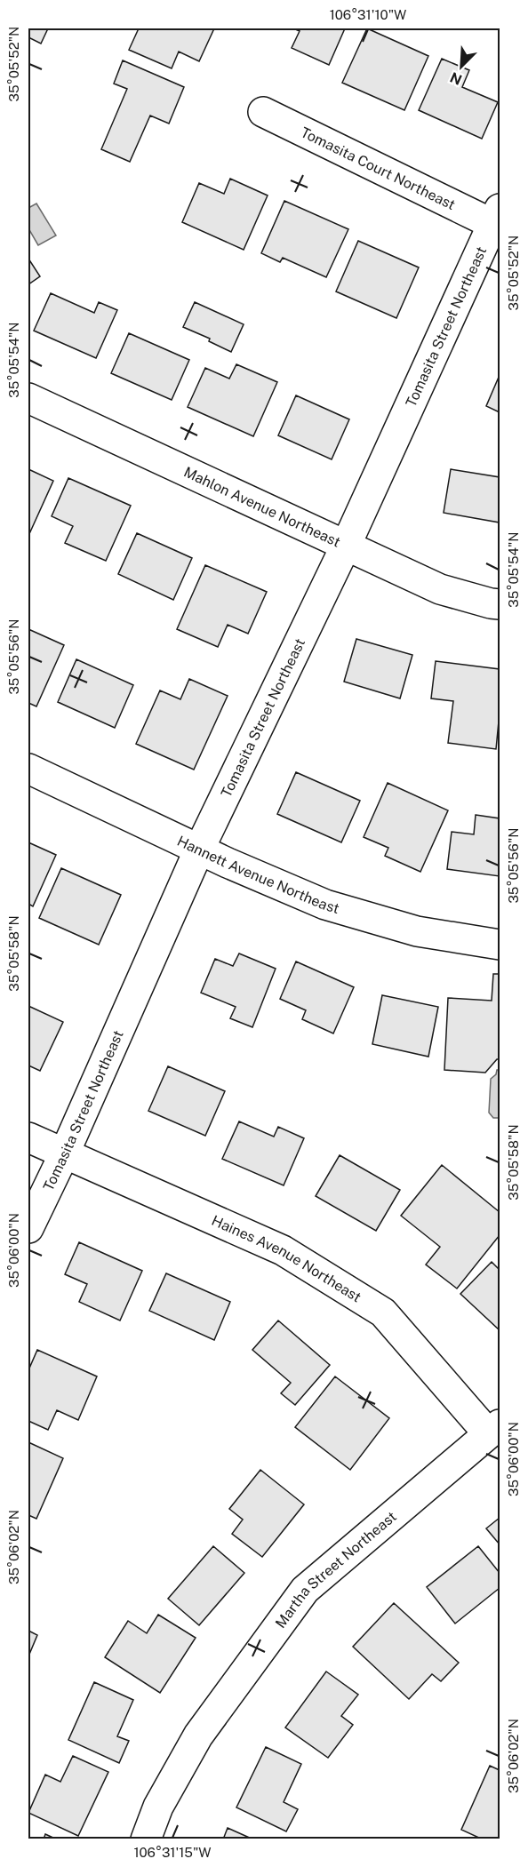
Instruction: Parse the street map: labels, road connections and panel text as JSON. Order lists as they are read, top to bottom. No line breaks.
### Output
{"streets":{"street":["Tomasita Court Northeast","Tomasita Street Northeast","Mahlon Avenue Northeast","Hannett Avenue Northeast","Haines Avenue Northeast","Martha Street Northeast"]},"crossings":[["Tomasita Court Northeast","Tomasita Street Northeast"],["Tomasita Street Northeast","Mahlon Avenue Northeast"],["Tomasita Street Northeast","Hannett Avenue Northeast"],["Tomasita Street Northeast","Haines Avenue Northeast"],["Haines Avenue Northeast","Martha Street Northeast"]],"north":"bottom left","coordinates":["106°31'10\"W","35°05'52\"N","35°05'54\"N","35°05'56\"N","35°05'58\"N","35°06'00\"N","35°06'02\"N","106°31'15\"W"]}
